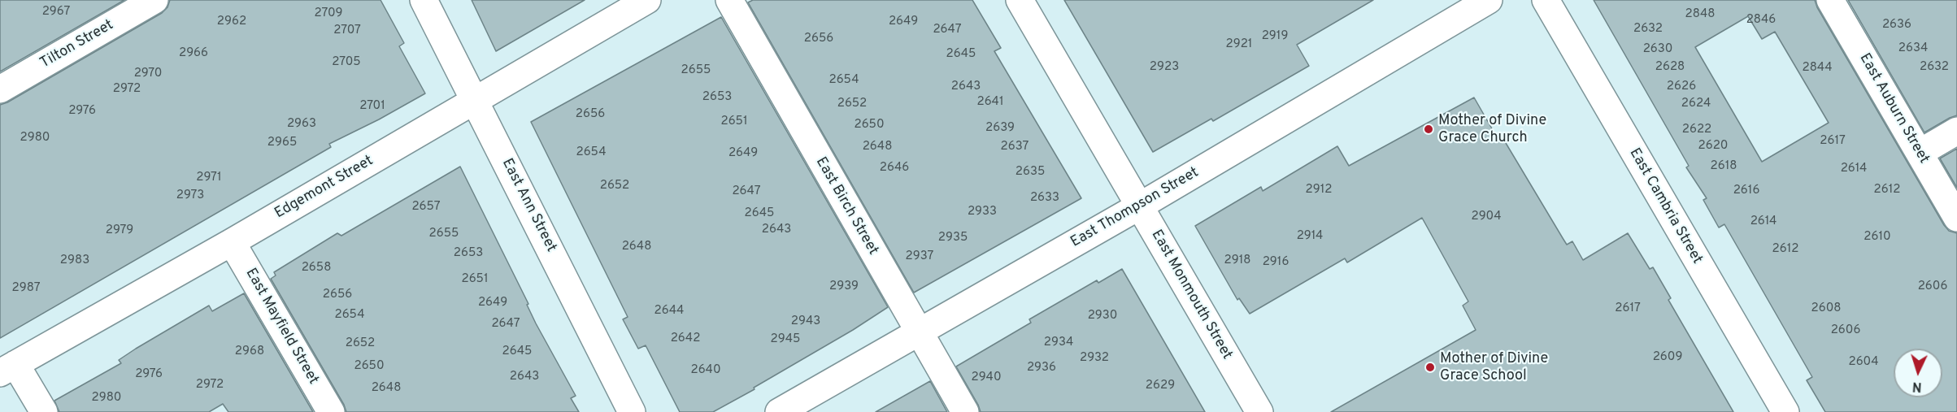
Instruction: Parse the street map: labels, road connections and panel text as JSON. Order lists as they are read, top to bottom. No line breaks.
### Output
{"streets":{"street":["Tilton Street","East Auburn Street","Edgemont Street","East Ann Street","East Birch Street","East Cambria Street","East Thompson Street","East Monmouth Street","East Mayfield Street"]},"crossings":[["Edgemont Street","East Ann Street"],["Edgemont Street","East Mayfield Street"],["East Birch Street","East Thompson Street"],["East Thompson Street","East Monmouth Street"]],"places":["Mother of Divine Grace Church","Mother of Divine Grace School"],"house_numbers":["2967","2709","2848","2846","2962","2649","2636","2632","2647","2707","2919","2656","2921","2634","2630","2966","2645","2705","2923","2628","2632","2844","2655","2970","2654","2643","2626","2972","2653","2641","2652","2624","2701","2976","2656","2651","2963","2650","2639","2622","2980","2617","2965","2620","2648","2637","2654","2649","2618","2646","2614","2635","2971","2652","2912","2612","2616","2647","2973","2633","2657","2933","2645","2904","2614","2643","2979","2655","2914","2610","2935","2648","2612","2653","2937","2983","2918","2916","2658","2651","2939","2606","2987","2656","2649","2617","2608","2644","2654","2930","2943","2647","2606","2642","2945","2934","2652","2968","2645","2609","2932","2604","2650","2936","2640","2976","2643","2940","2972","2629","2648","2980"],"north":"bottom"}
